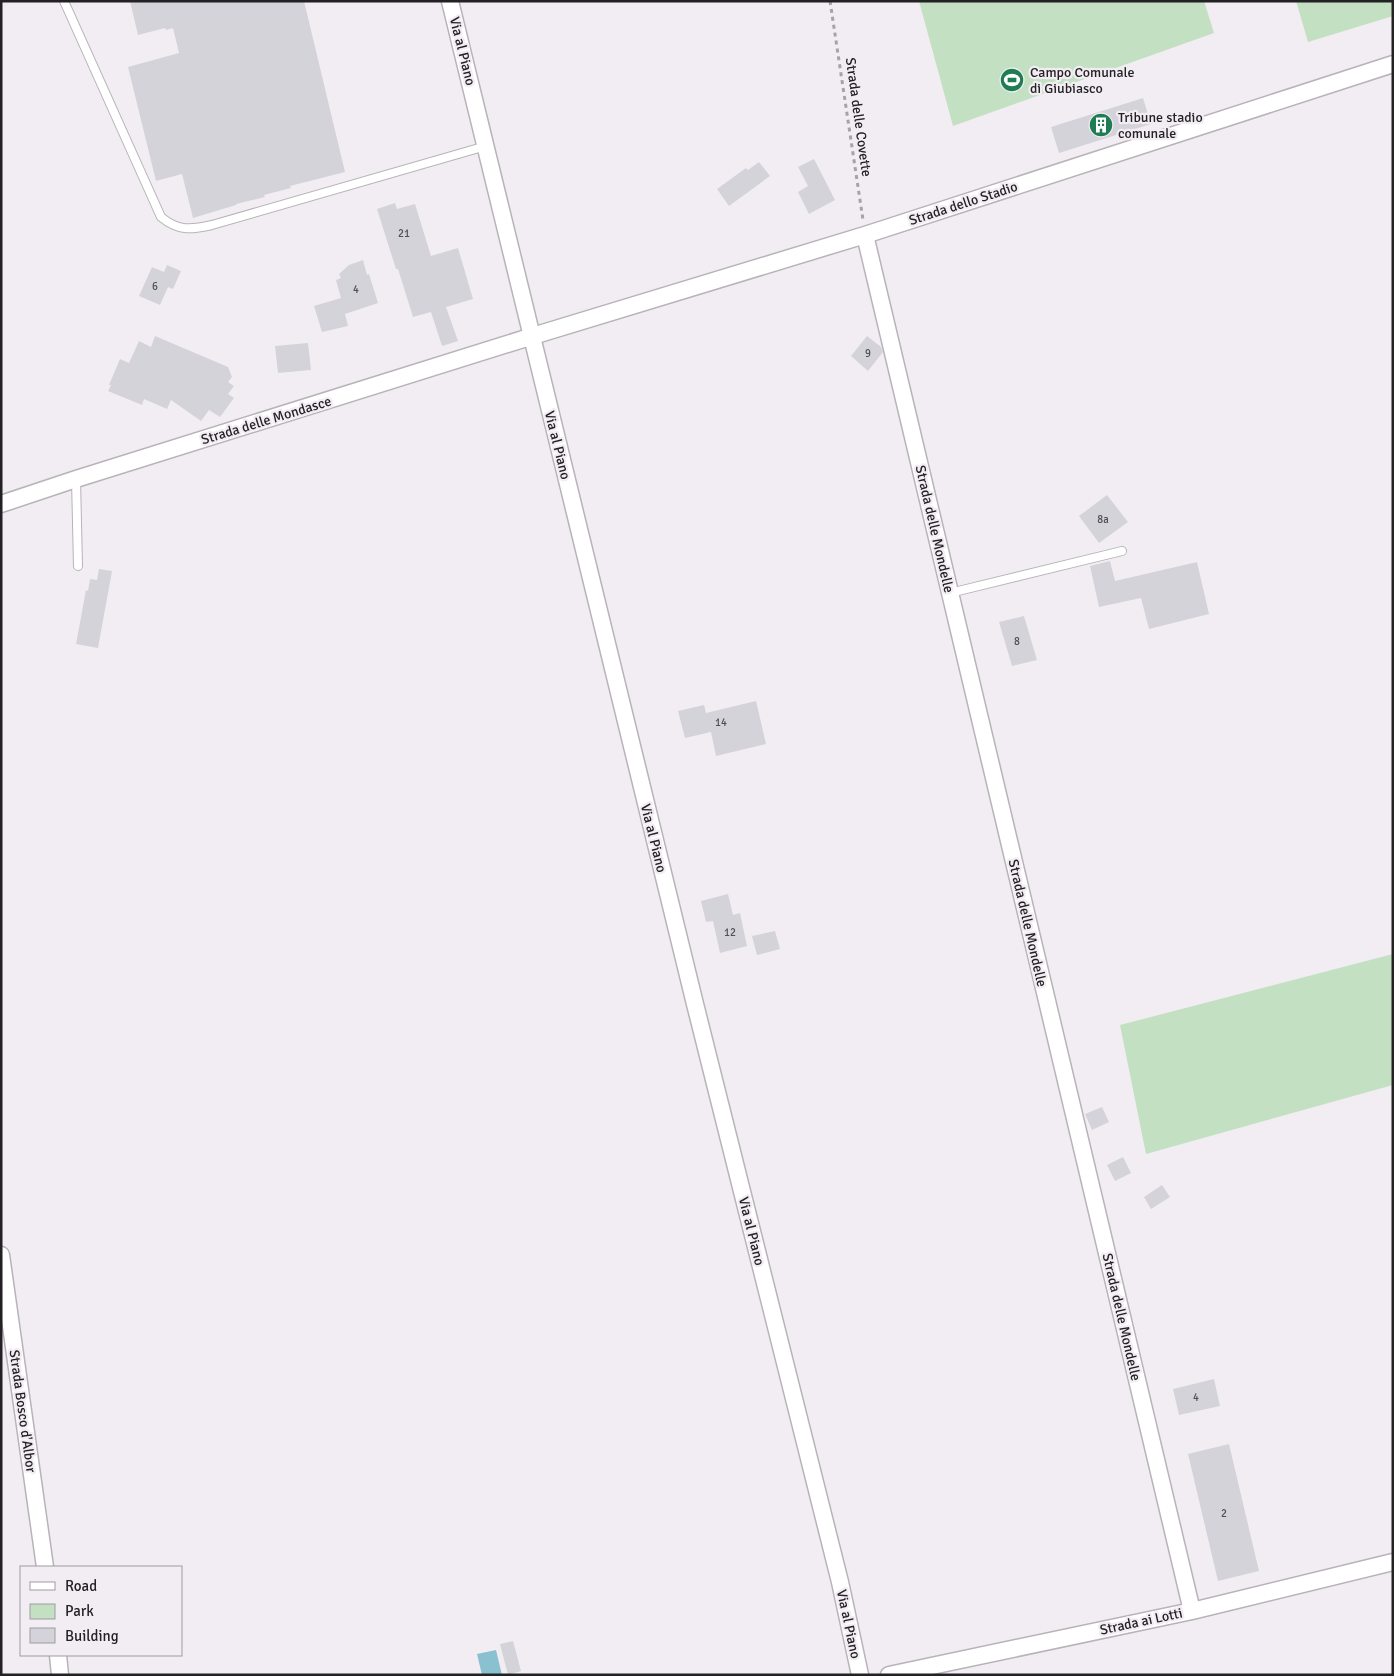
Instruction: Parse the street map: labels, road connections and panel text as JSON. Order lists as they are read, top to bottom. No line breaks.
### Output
{"streets":{"street":["Via al Piano","Strada dello Stadio","Strada delle Mondasce","Strada delle Mondelle","Strada Bosco d'Albor","Strada ai Lotti"],"path":["Strada delle Covette"]},"crossings":[["Via al Piano","Strada dello Stadio"],["Via al Piano","Strada delle Mondasce"],["Strada delle Covette","Strada dello Stadio"],["Strada delle Covette","Strada delle Mondelle"],["Strada dello Stadio","Strada delle Mondasce"],["Strada dello Stadio","Strada delle Mondelle"],["Strada delle Mondelle","Strada ai Lotti"]],"places":{"sports":["Campo Comunale di Giubiasco"],"building":["Tribune stadio comunale"]},"house_numbers":["21","6","4","9","8a","8","14","12","4","2"],"legend":["Road","Park","Building"]}
